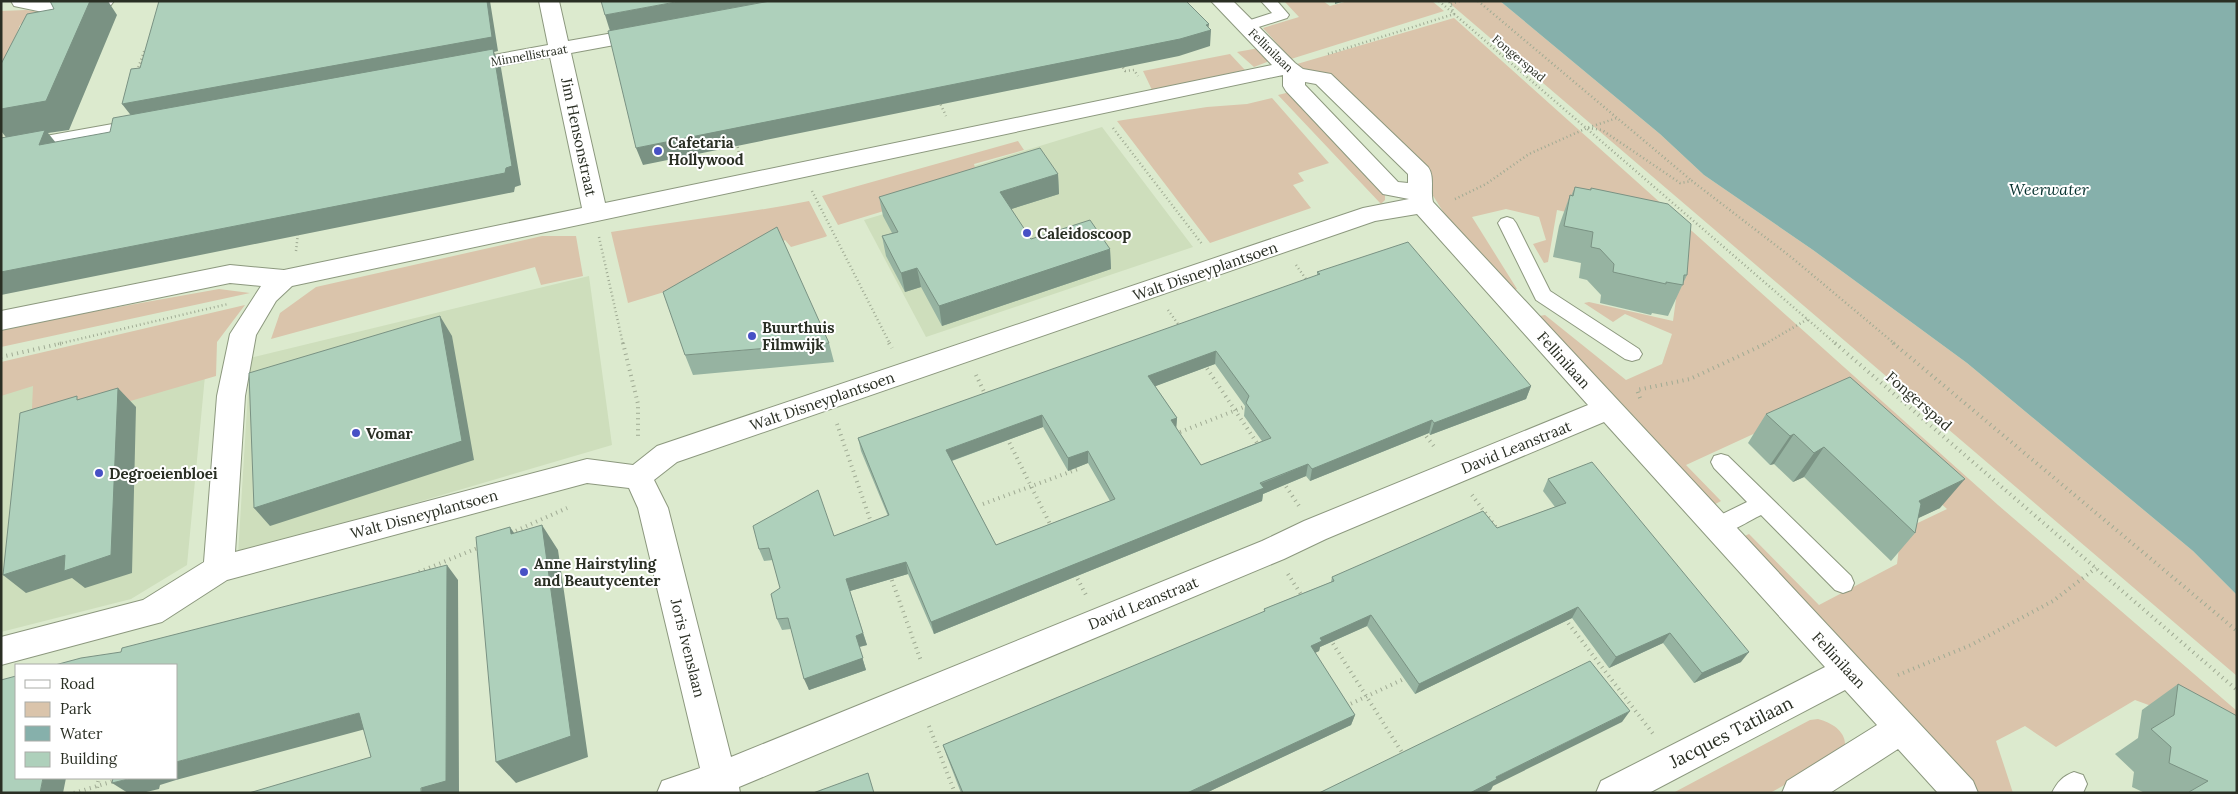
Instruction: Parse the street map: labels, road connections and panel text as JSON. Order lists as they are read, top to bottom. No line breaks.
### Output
{"streets":{"street":["Fellinilaan","Minnellistraat","Jim Hensonstraat","Walt Disneyplantsoen","David Leanstraat","Joris Ivenslaan","Jacques Tatilaan"],"path":["Fongerspad"]},"crossings":[["Fellinilaan","Walt Disneyplantsoen"],["Fellinilaan","David Leanstraat"],["Fellinilaan","Jacques Tatilaan"],["Minnellistraat","Jim Hensonstraat"],["Walt Disneyplantsoen","Joris Ivenslaan"],["David Leanstraat","Joris Ivenslaan"]],"water":["Weerwater"],"places":["Cafetaria Hollywood","Caleidoscoop","Buurthuis Filmwijk","Vomar","Degroeienbloei","Anne Hairstyling and Beautycenter"],"legend":["Road","Park","Water","Building"]}
